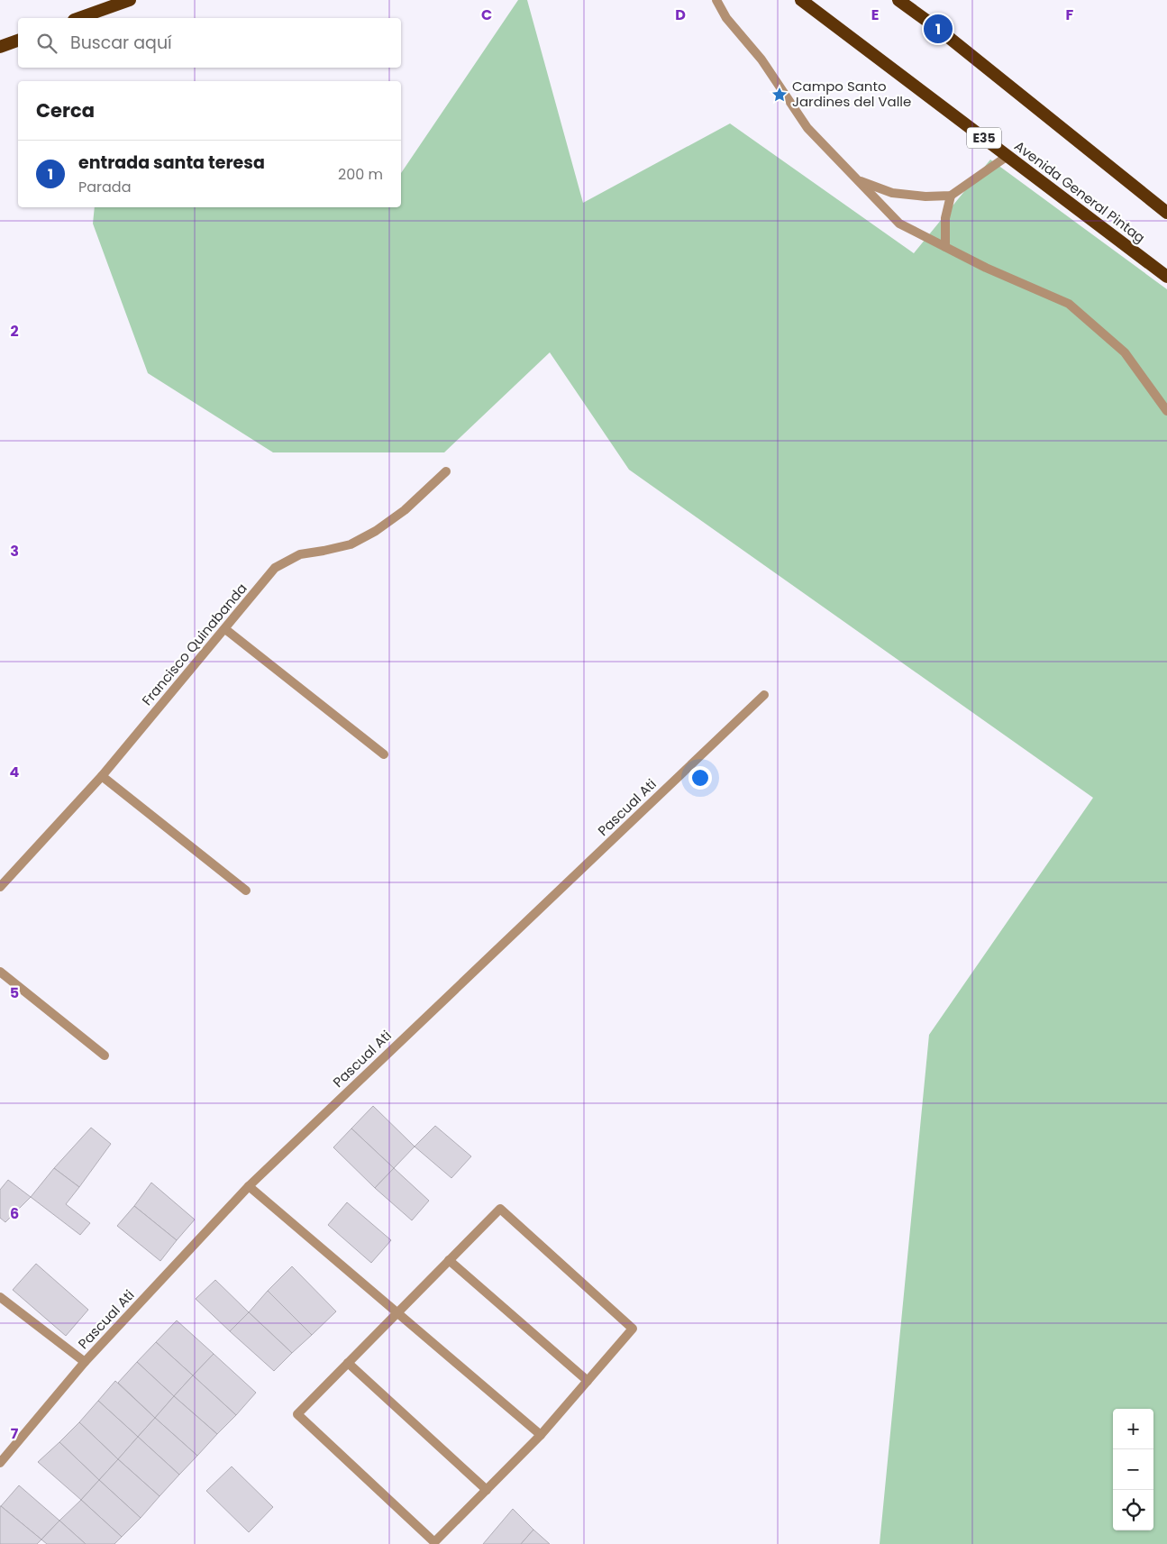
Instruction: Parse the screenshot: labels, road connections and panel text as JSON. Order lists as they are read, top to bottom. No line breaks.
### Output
{"streets":{"highway":["E35","Avenida General Pintag"],"street":["Francisco Quinabanda","Pascual Ati"]},"places":{"place":["Campo Santo Jardines del Valle"]},"page":{"pins":"1","search":"Buscar aquí","heading":"Cerca","list":[{"mark":"1","name":"entrada santa teresa","note":"Parada","value":"200 m"}],"map_buttons":["+","−"]},"grid":{"columns":["C","D","E","F"],"rows":["2","3","4","5","6","7"]}}
